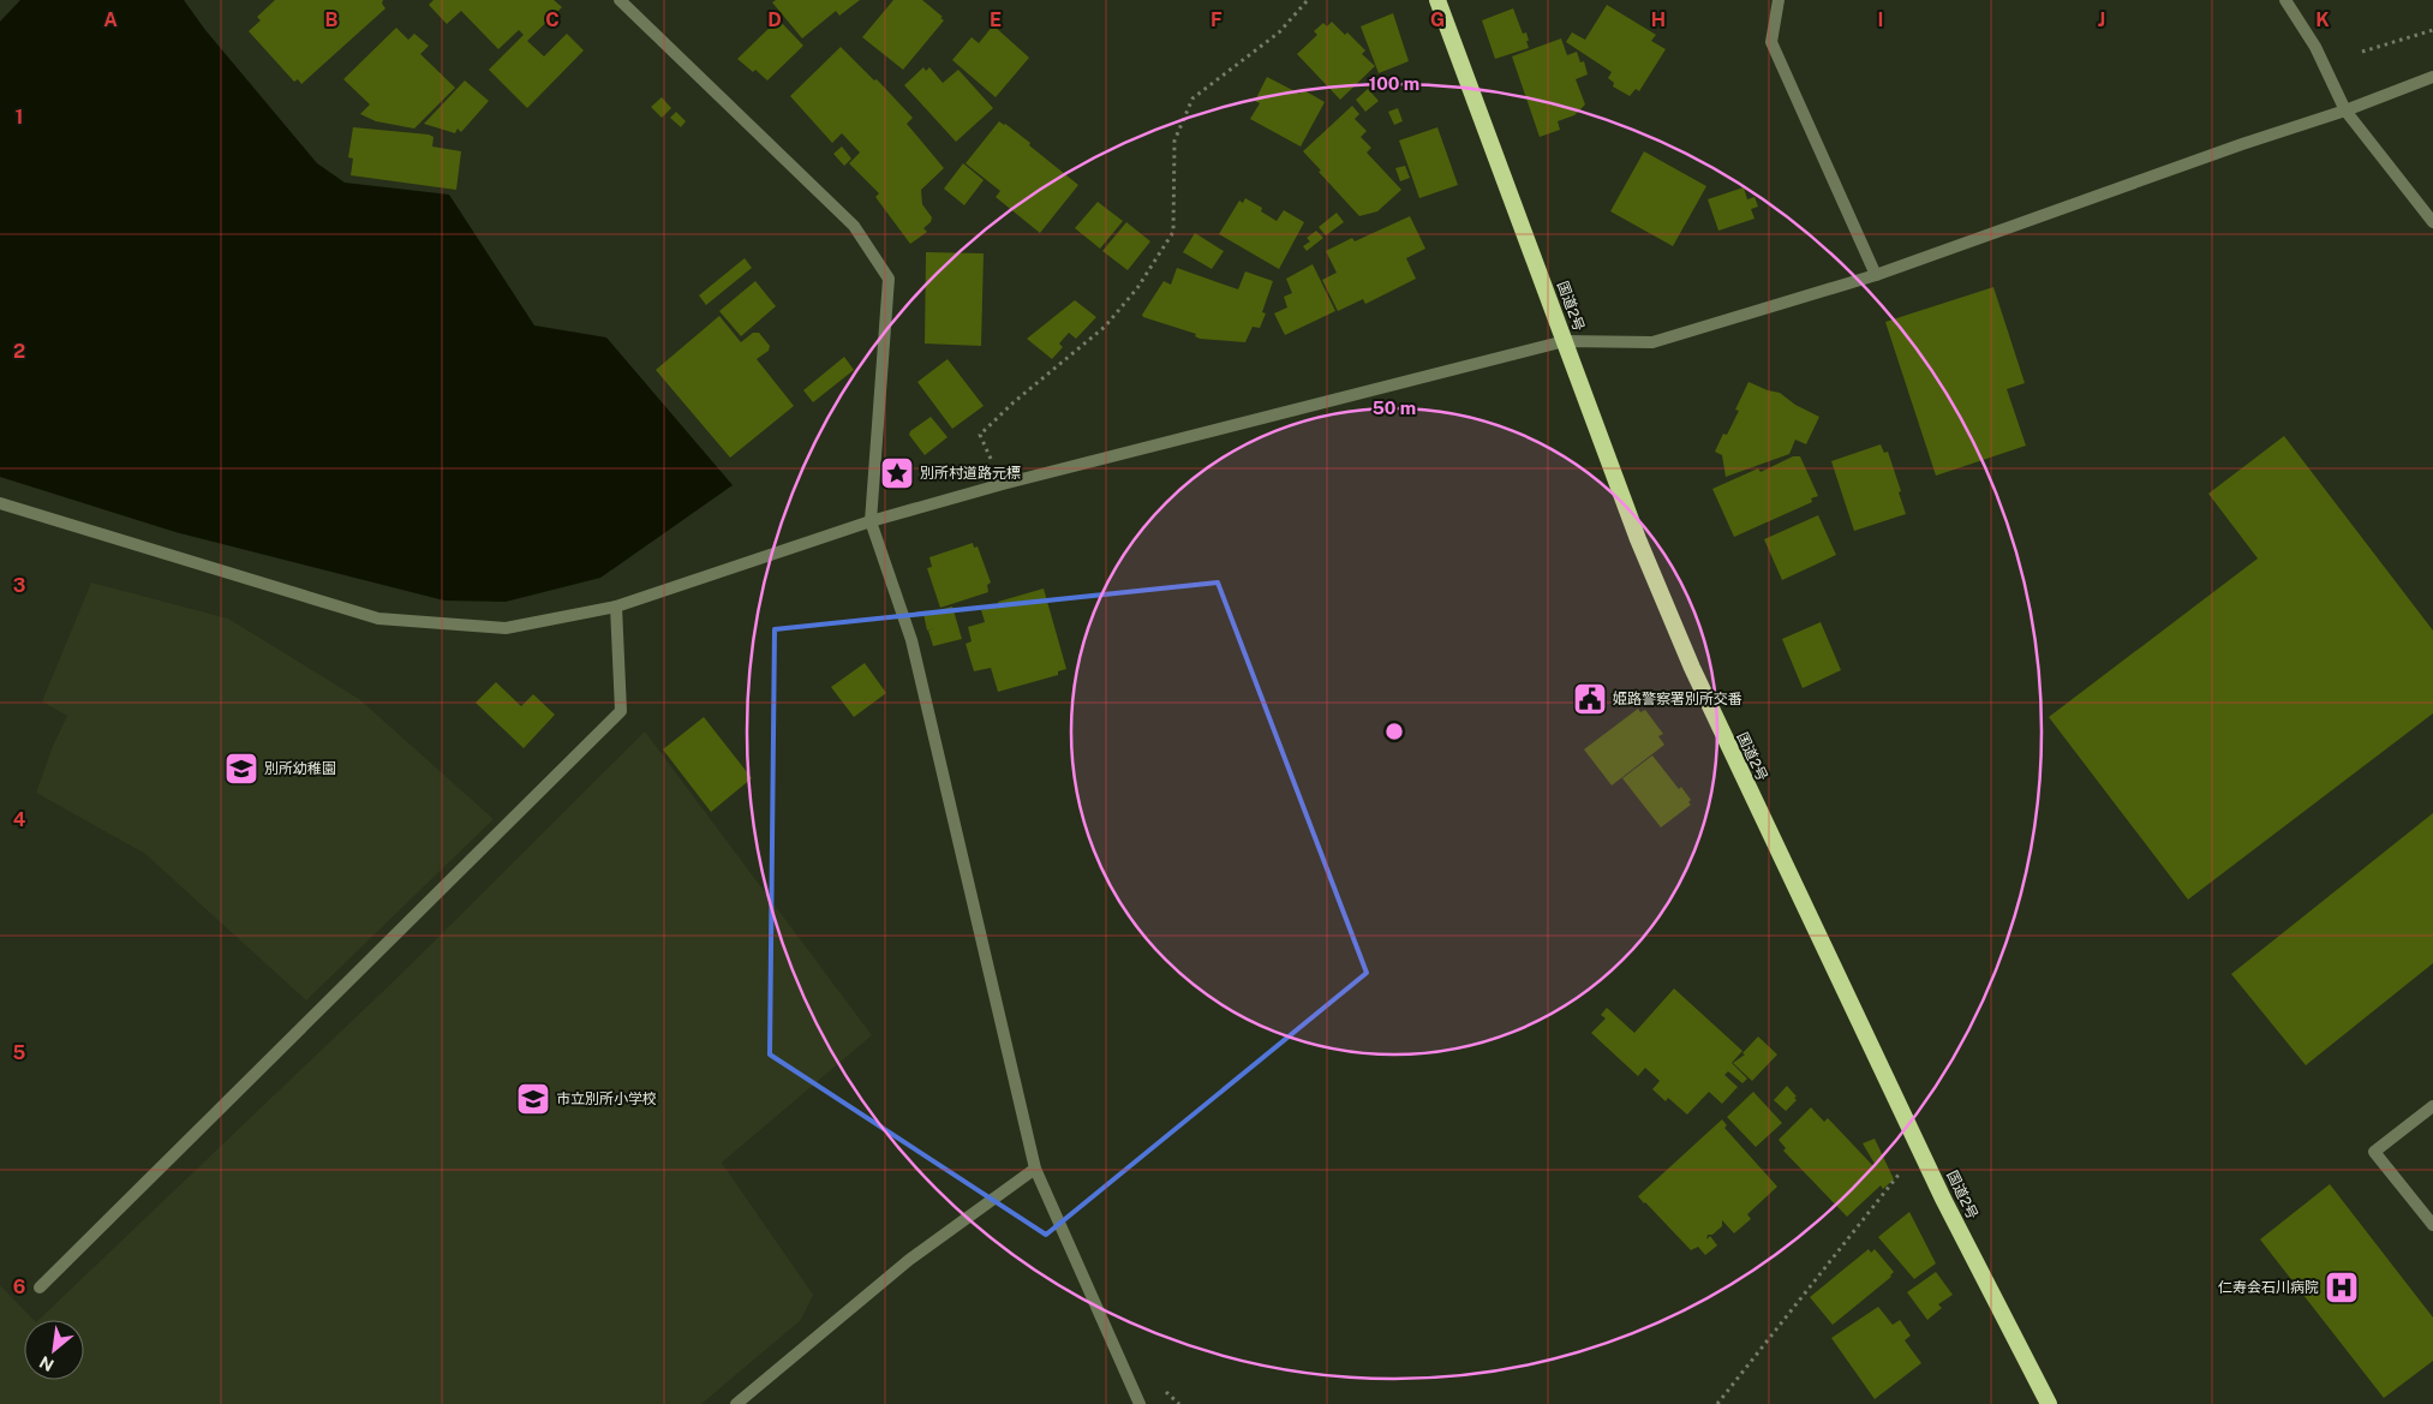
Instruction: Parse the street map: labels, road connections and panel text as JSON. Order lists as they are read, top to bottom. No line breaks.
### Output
{"streets":{"highway":["国道2号"]},"places":{"place":["別所村道路元標"],"public building":["姫路警察署別所交番"],"school or university":["別所幼稚園","市立別所小学校"],"hospital":["仁寿会石川病院"]},"north":"bottom left","grid":{"columns":["A","B","C","D","E","F","G","H","I","J","K"],"rows":["1","2","3","4","5","6"]},"rings":["100 m","50 m"]}
